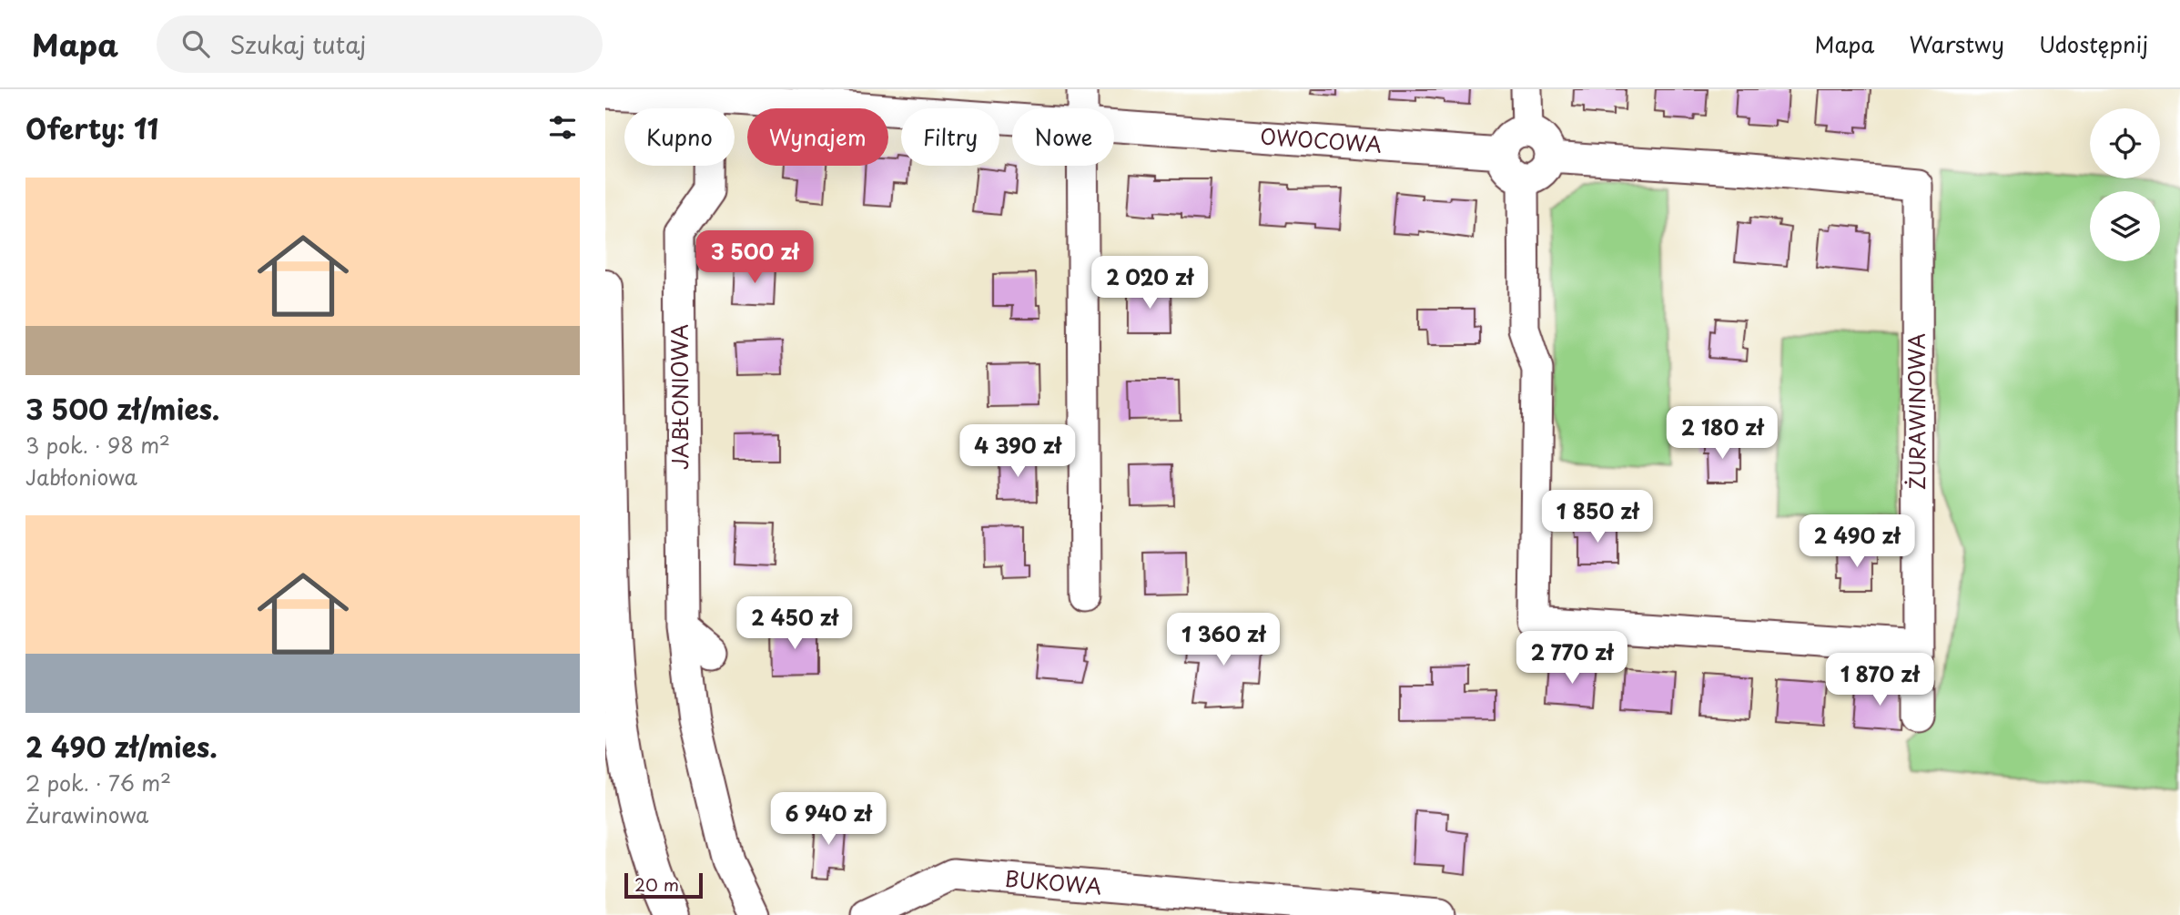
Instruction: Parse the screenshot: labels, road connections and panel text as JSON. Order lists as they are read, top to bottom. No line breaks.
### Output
{"streets":{"street":["OWOCOWA","JABŁONIOWA","ŻURAWINOWA","BUKOWA"]},"crossings":[["OWOCOWA","JABŁONIOWA"],["OWOCOWA","ŻURAWINOWA"]],"scale_bar":"20 m","page":{"header":"Mapa","search":"Szukaj tutaj","nav":["Mapa","Warstwy","Udostępnij"],"heading":"Oferty: 11","chip":["Kupno","Wynajem","Filtry","Nowe"],"list":[{"name":"3 500 zł/mies.","note":"3 pok. · 98 m² · Jabłoniowa"},{"name":"2 490 zł/mies.","note":"2 pok. · 76 m² · Żurawinowa"}],"price":["3 500 zł","2 020 zł","2 180 zł","4 390 zł","1 850 zł","2 490 zł","2 450 zł","1 360 zł","2 770 zł","1 870 zł","6 940 zł"],"scale":"20 m"}}
